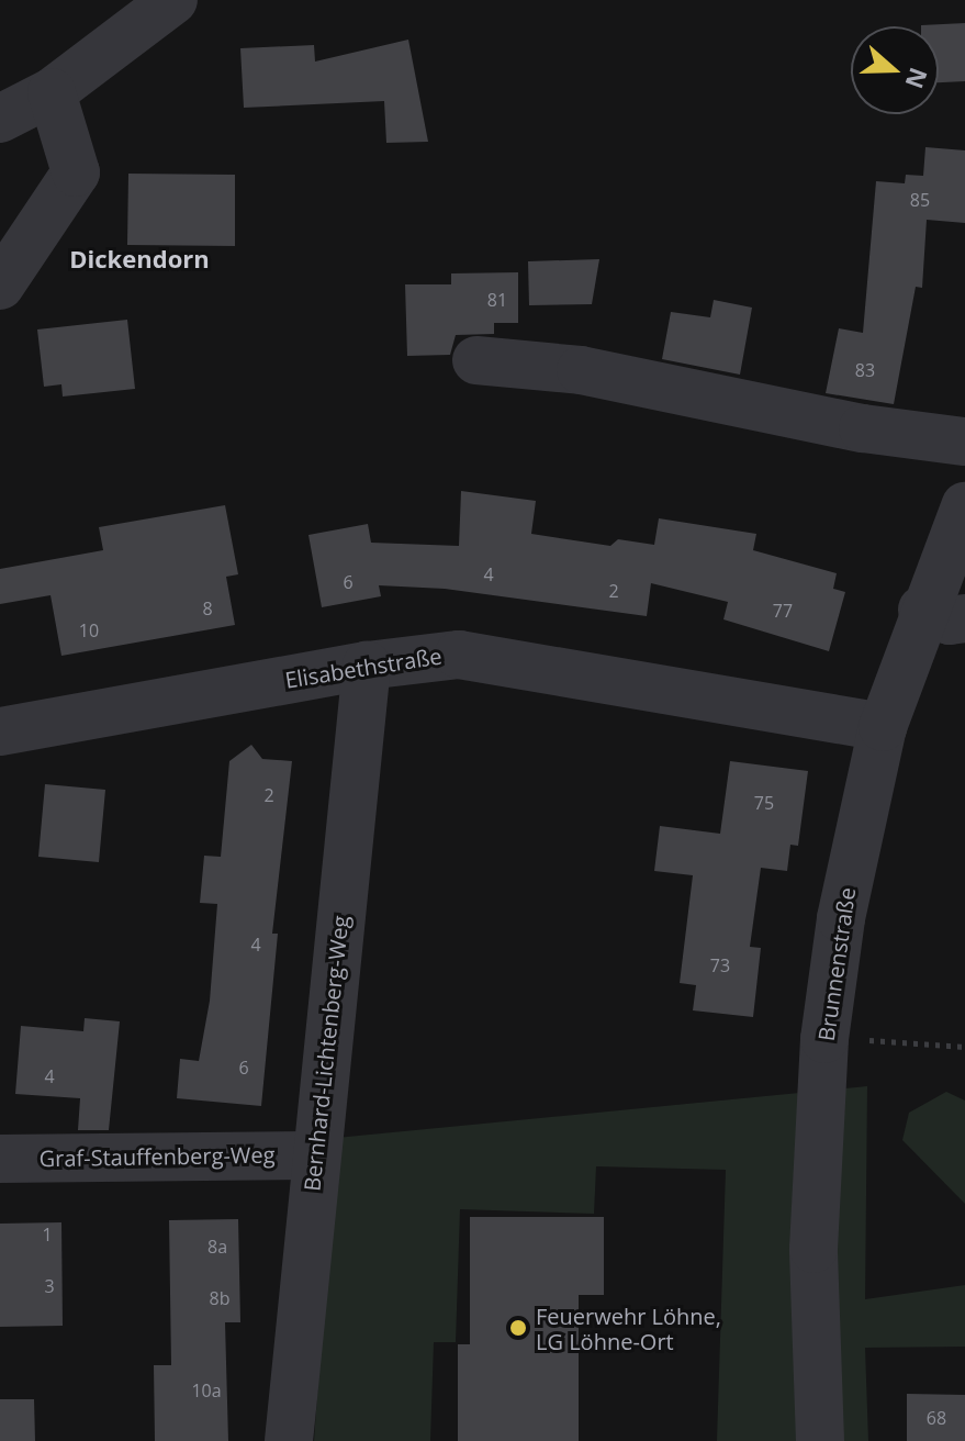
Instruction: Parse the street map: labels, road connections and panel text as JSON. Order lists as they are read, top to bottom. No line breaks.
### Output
{"streets":{"street":["Elisabethstraße","Brunnenstraße","Bernhard-Lichtenberg-Weg","Graf-Stauffenberg-Weg"]},"crossings":[["Elisabethstraße","Brunnenstraße"],["Elisabethstraße","Bernhard-Lichtenberg-Weg"],["Bernhard-Lichtenberg-Weg","Graf-Stauffenberg-Weg"]],"districts":["Dickendorn"],"places":["Feuerwehr Löhne, LG Löhne-Ort"],"house_numbers":["85","81","83","4","6","2","8","77","10","2","75","4","73","6","4","1","8a","3","8b","10a","68"],"north":"right"}
